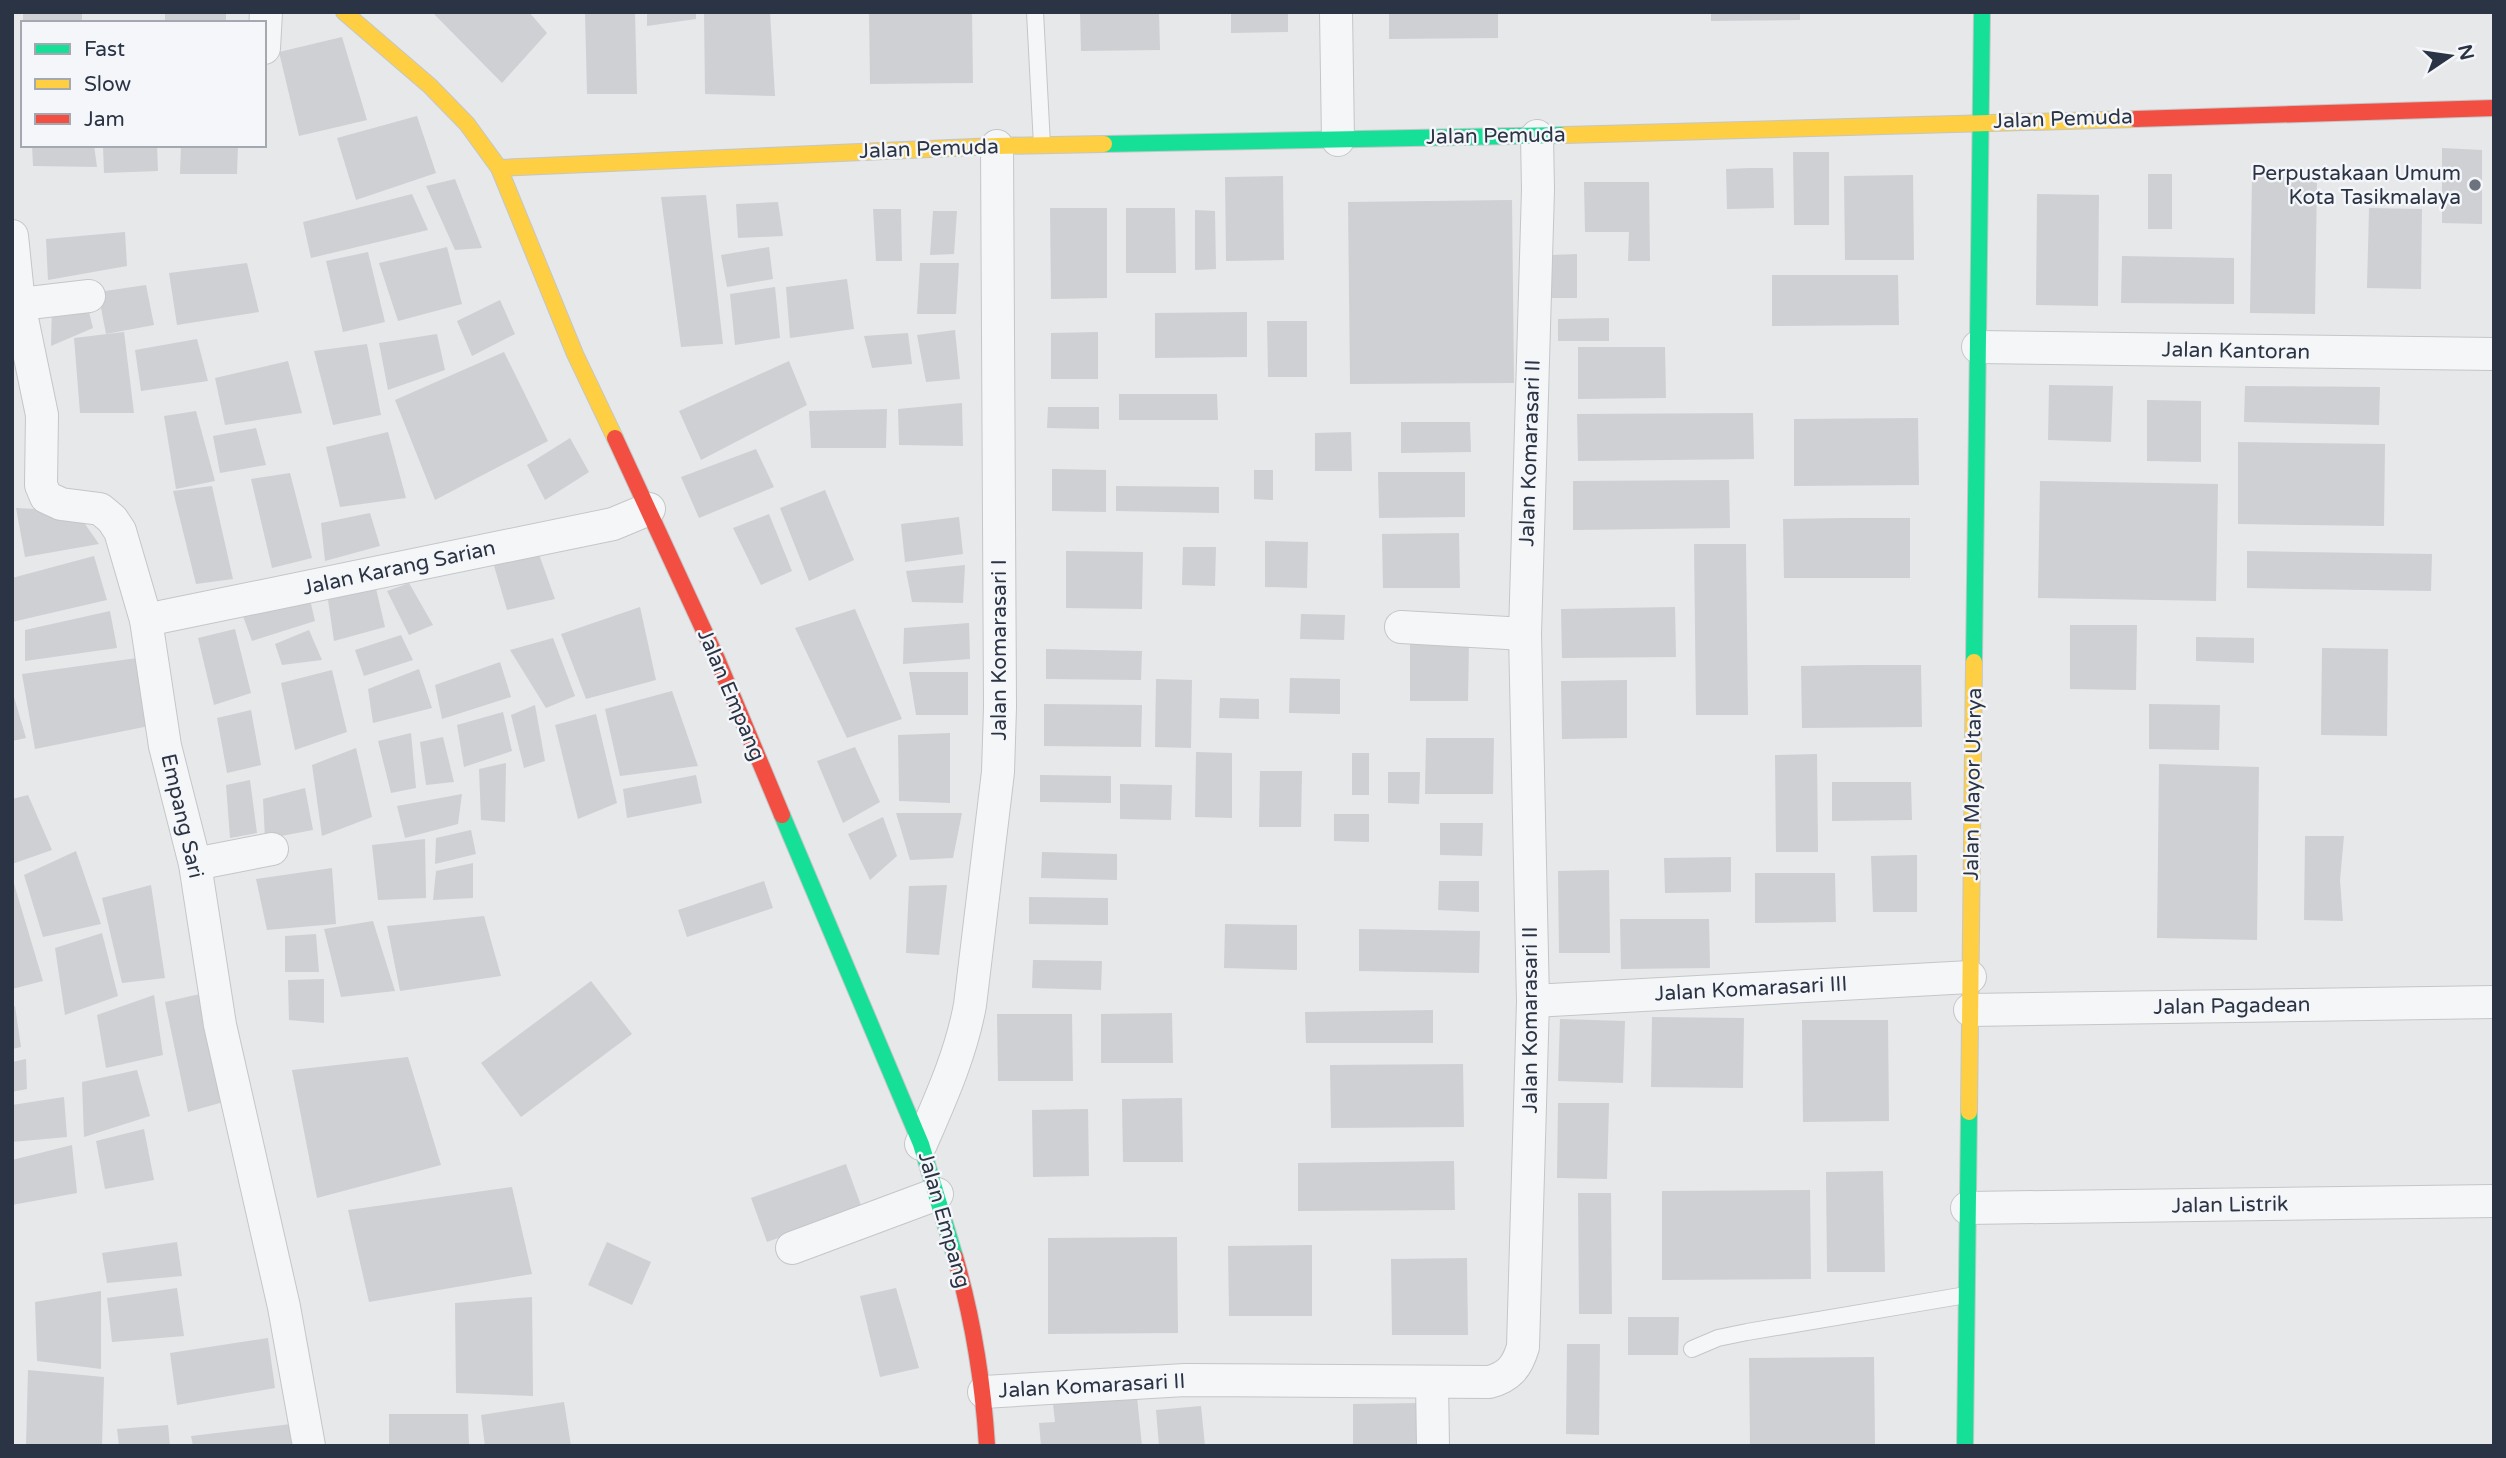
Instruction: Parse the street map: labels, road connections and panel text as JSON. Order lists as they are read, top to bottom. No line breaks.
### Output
{"streets":{"main road":["Jalan Pemuda","Jalan Empang","Jalan Mayor Utarya"],"street":["Jalan Kantoran","Jalan Komarasari II","Jalan Karang Sarian","Jalan Komarasari I","Empang Sari","Jalan Komarasari III","Jalan Pagadean","Jalan Listrik"]},"crossings":[["Jalan Pemuda","Jalan Komarasari II"],["Jalan Pemuda","Jalan Komarasari I"],["Jalan Pemuda","Jalan Empang"],["Jalan Pemuda","Jalan Mayor Utarya"],["Jalan Kantoran","Jalan Mayor Utarya"],["Jalan Komarasari II","Jalan Empang"],["Jalan Komarasari II","Jalan Komarasari III"],["Jalan Karang Sarian","Jalan Empang"],["Jalan Karang Sarian","Empang Sari"],["Jalan Komarasari I","Jalan Empang"],["Jalan Mayor Utarya","Jalan Komarasari III"],["Jalan Mayor Utarya","Jalan Pagadean"],["Jalan Mayor Utarya","Jalan Listrik"]],"places":["Perpustakaan Umum Kota Tasikmalaya"],"legend":["Fast","Slow","Jam"],"north":"right"}
